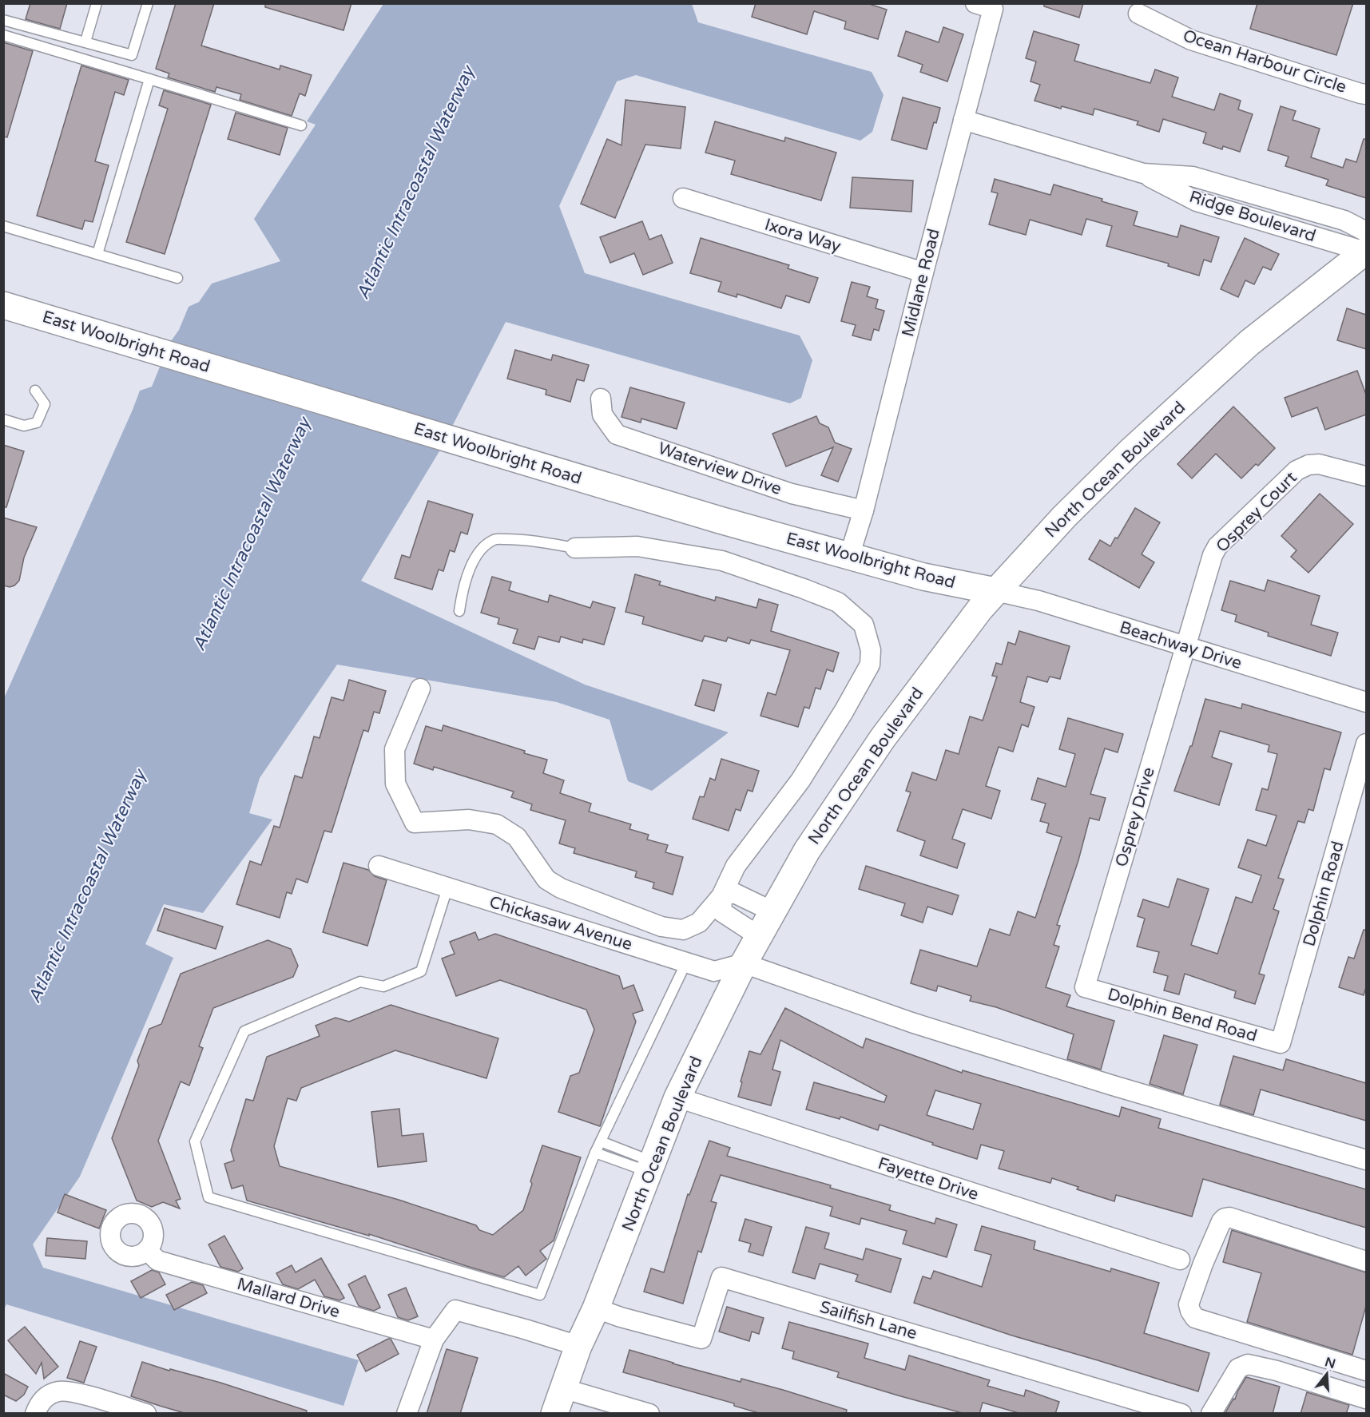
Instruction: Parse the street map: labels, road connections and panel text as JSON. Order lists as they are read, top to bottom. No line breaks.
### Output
{"streets":{"main road":["East Woolbright Road","North Ocean Boulevard"],"street":["Ocean Harbour Circle","Ridge Boulevard","Ixora Way","Midlane Road","Waterview Drive","Osprey Court","Beachway Drive","Osprey Drive","Dolphin Road","Chickasaw Avenue","Dolphin Bend Road","Fayette Drive","Mallard Drive","Sailfish Lane"]},"crossings":[["Ridge Boulevard","Midlane Road"],["Ridge Boulevard","North Ocean Boulevard"],["Ixora Way","Midlane Road"],["Midlane Road","East Woolbright Road"],["Midlane Road","Waterview Drive"],["East Woolbright Road","North Ocean Boulevard"],["East Woolbright Road","Beachway Drive"],["North Ocean Boulevard","Beachway Drive"],["North Ocean Boulevard","Chickasaw Avenue"],["North Ocean Boulevard","Fayette Drive"],["North Ocean Boulevard","Sailfish Lane"],["Osprey Court","Beachway Drive"],["Osprey Court","Osprey Drive"],["Beachway Drive","Osprey Drive"],["Osprey Drive","Dolphin Bend Road"],["Dolphin Road","Dolphin Bend Road"]],"water":["Atlantic Intracoastal Waterway"],"north":"top"}
